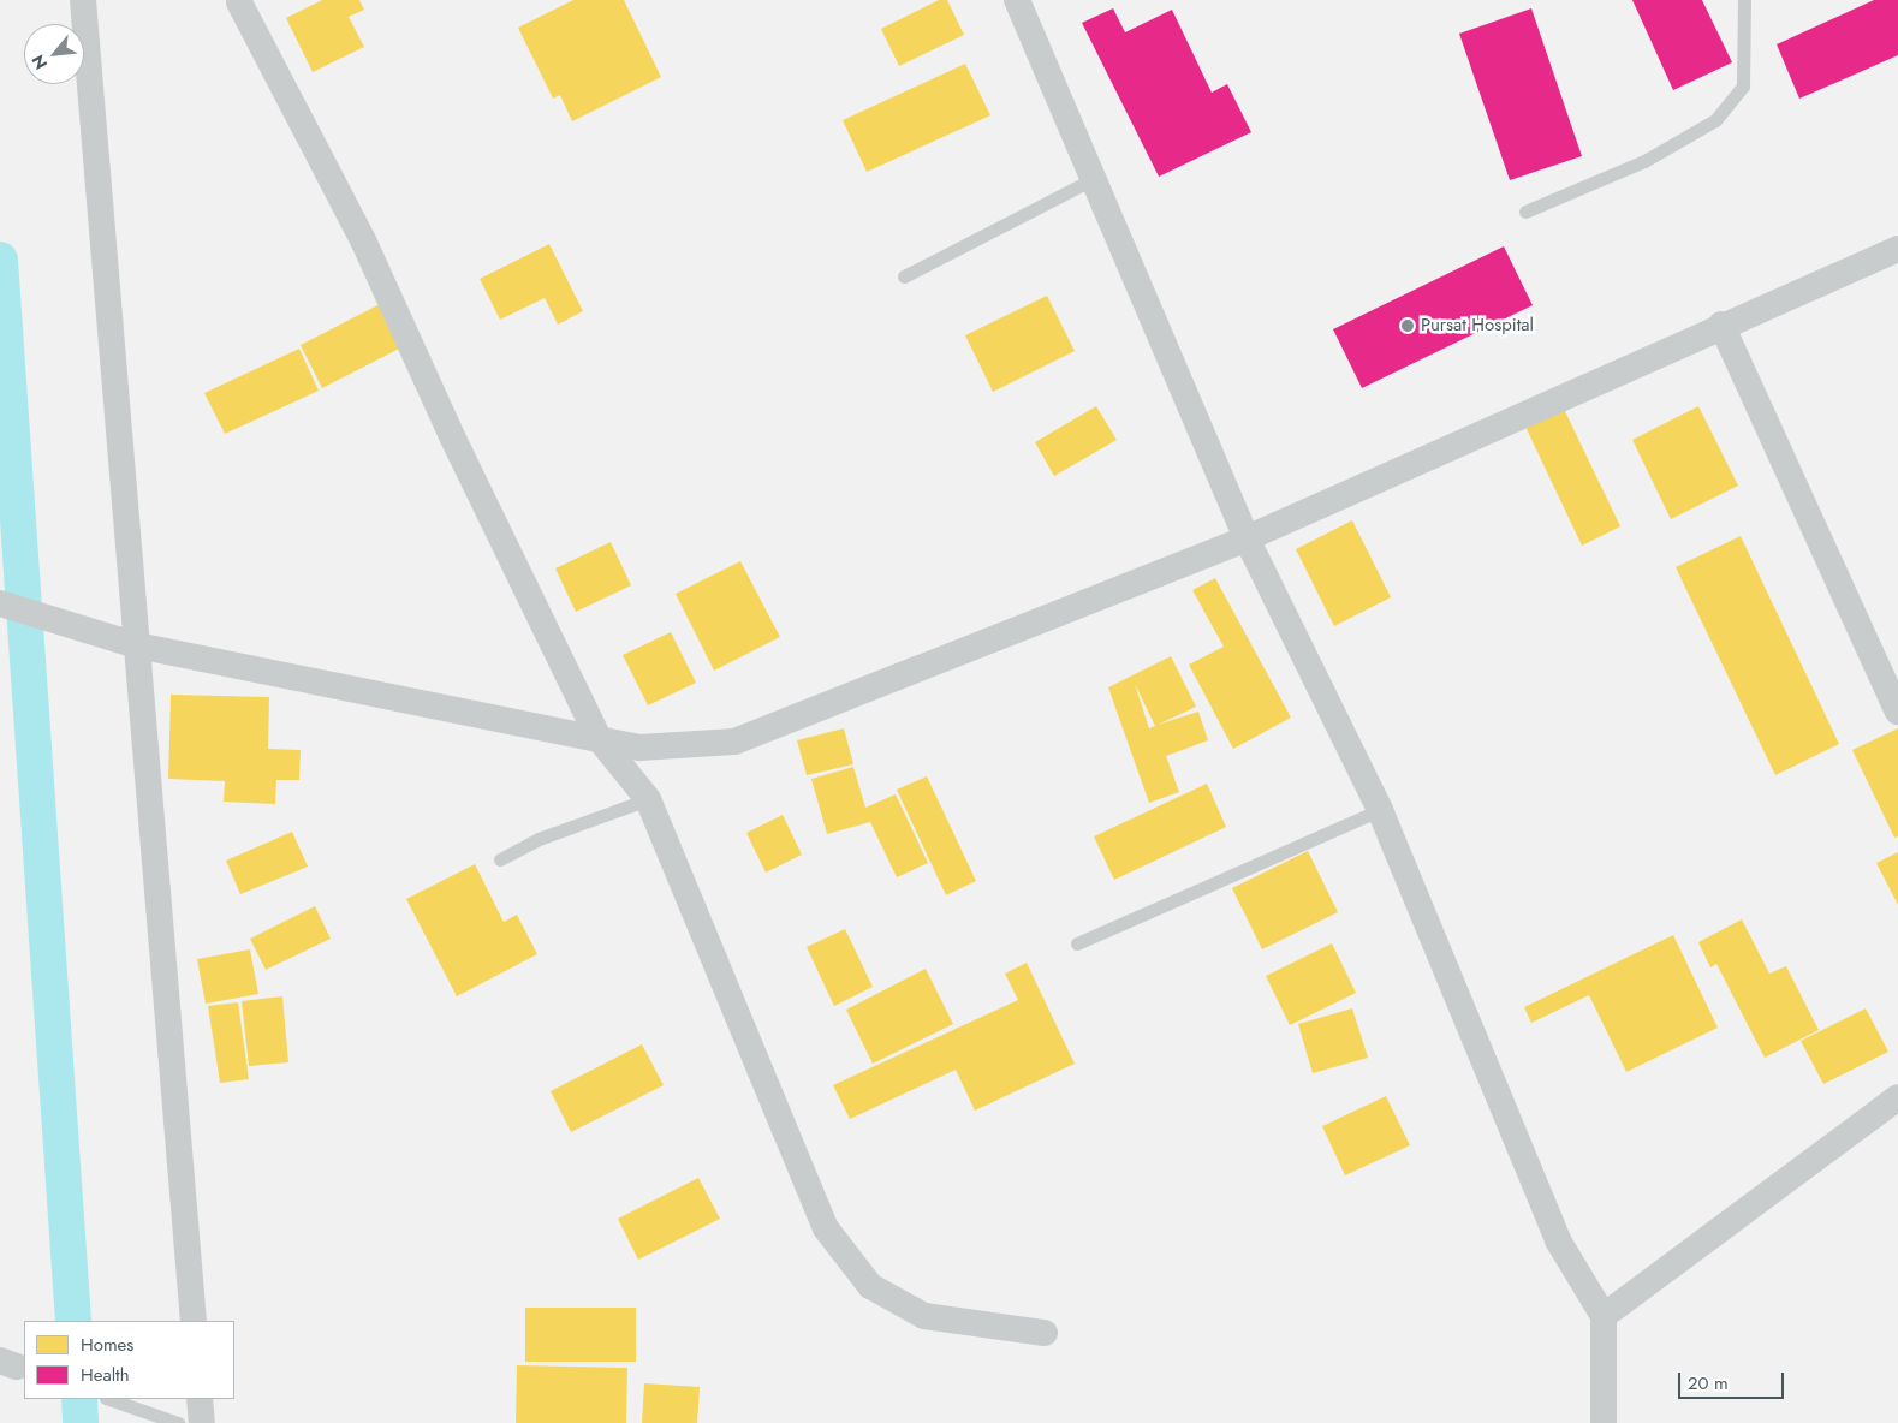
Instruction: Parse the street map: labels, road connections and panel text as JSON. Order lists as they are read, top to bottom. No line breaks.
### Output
{"places":["Pursat Hospital"],"legend":["Homes","Health"],"scale_bar":"20 m","north":"bottom left"}
